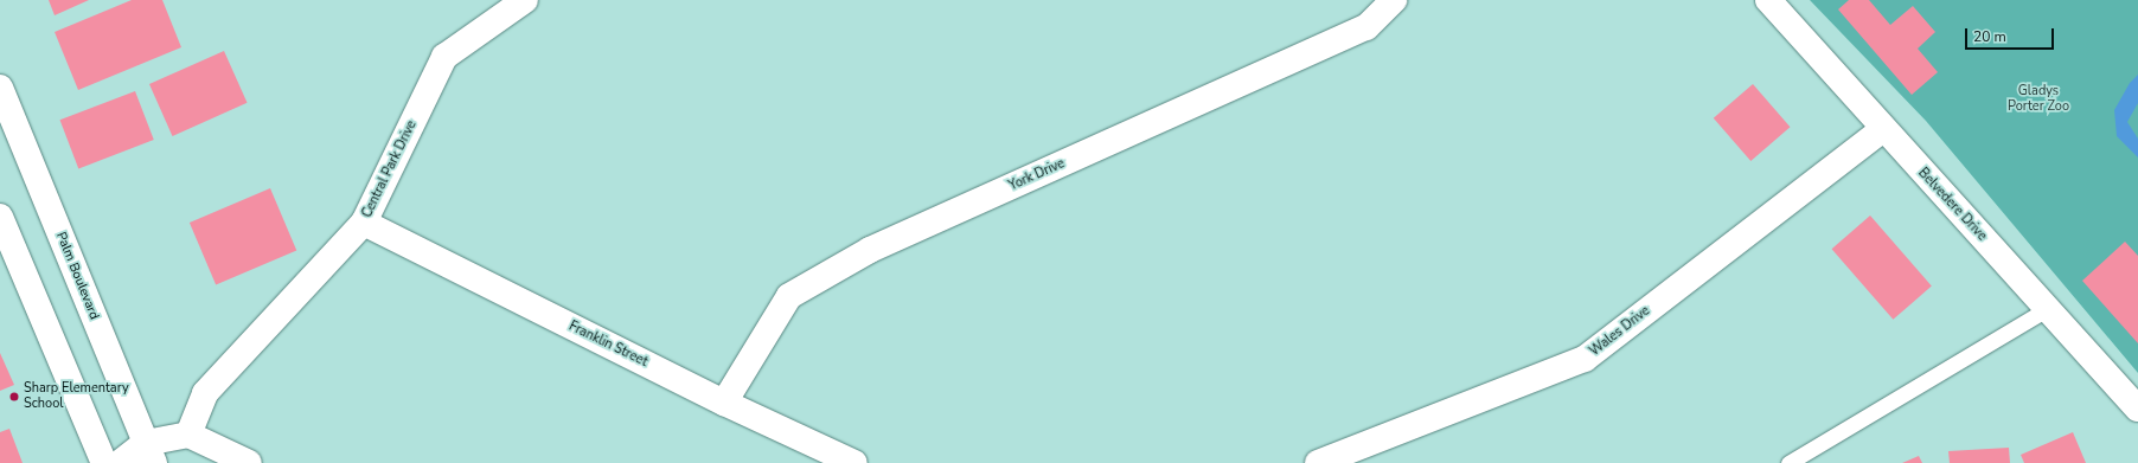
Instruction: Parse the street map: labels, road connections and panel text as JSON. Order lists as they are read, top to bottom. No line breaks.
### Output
{"streets":{"street":["Central Park Drive","York Drive","Belvedere Drive","Palm Boulevard","Wales Drive","Franklin Street"]},"crossings":[["Central Park Drive","Franklin Street"],["York Drive","Franklin Street"],["Belvedere Drive","Wales Drive"]],"parks":["Gladys Porter Zoo"],"places":["Sharp Elementary School"],"scale_bar":"20 m"}
